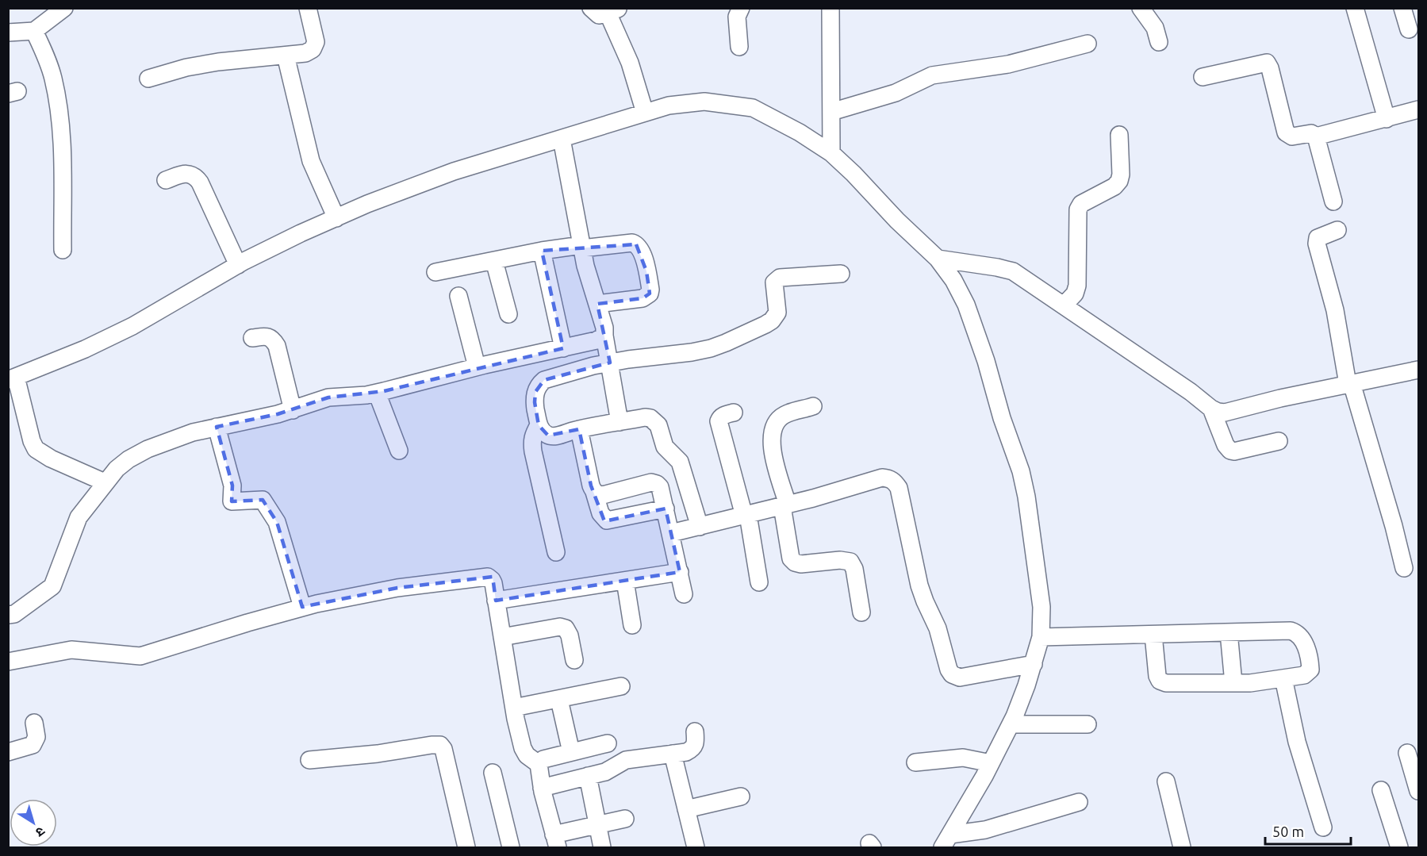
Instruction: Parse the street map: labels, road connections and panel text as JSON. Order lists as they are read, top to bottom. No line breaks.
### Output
{"scale_bar":"50 m","north":"bottom right"}
